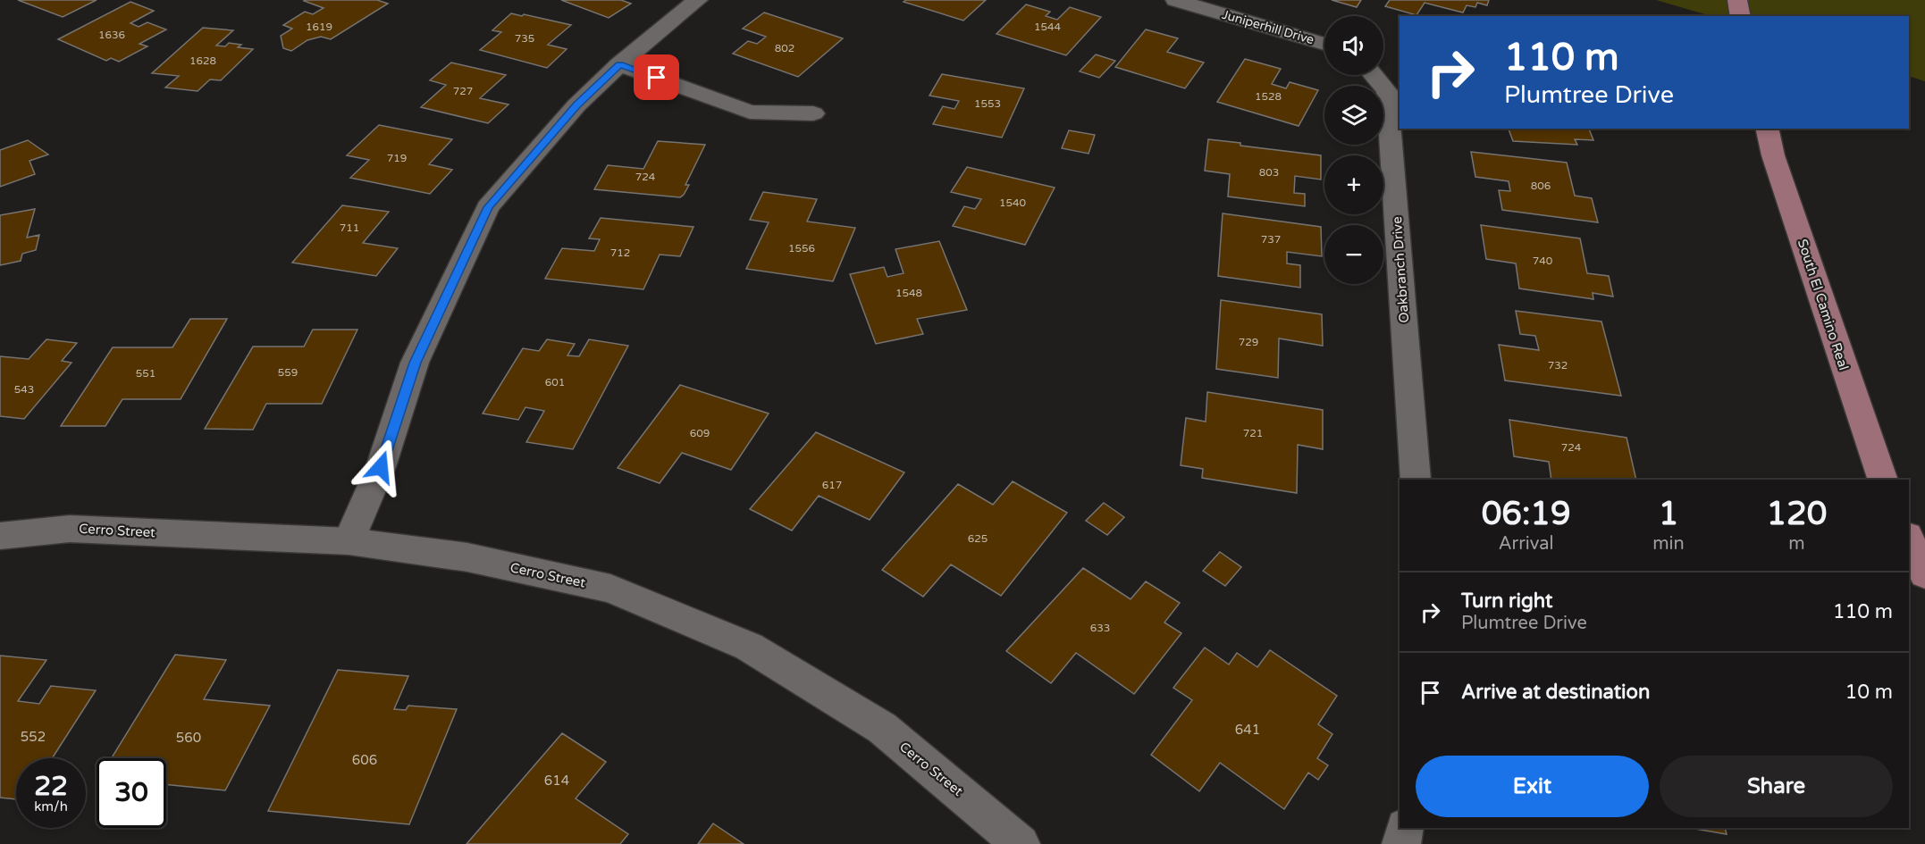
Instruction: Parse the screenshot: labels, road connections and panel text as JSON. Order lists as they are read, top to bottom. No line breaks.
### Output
{"streets":{"main road":["South El Camino Real"],"street":["Juniperhill Drive","Oakbranch Drive","Cerro Street"]},"house_numbers":["1619","1544","1636","735","802","1628","727","1528","1553","719","803","724","806","1540","711","737","1556","712","740","1548","729","732","559","551","601","543","609","721","724","617","625","633","641","552","560","606","614"],"page":{"map_buttons":["+","−"],"turn":["110 m","Plumtree Drive"],"eta":["06:19","Arrival","1","min","120","m"],"list":[{"name":"Turn right","note":"Plumtree Drive","value":"110 m"},{"name":"Arrive at destination","value":"10 m"}],"buttons":["Exit","Share"],"speed":"22 km/h","limit":"30"}}
